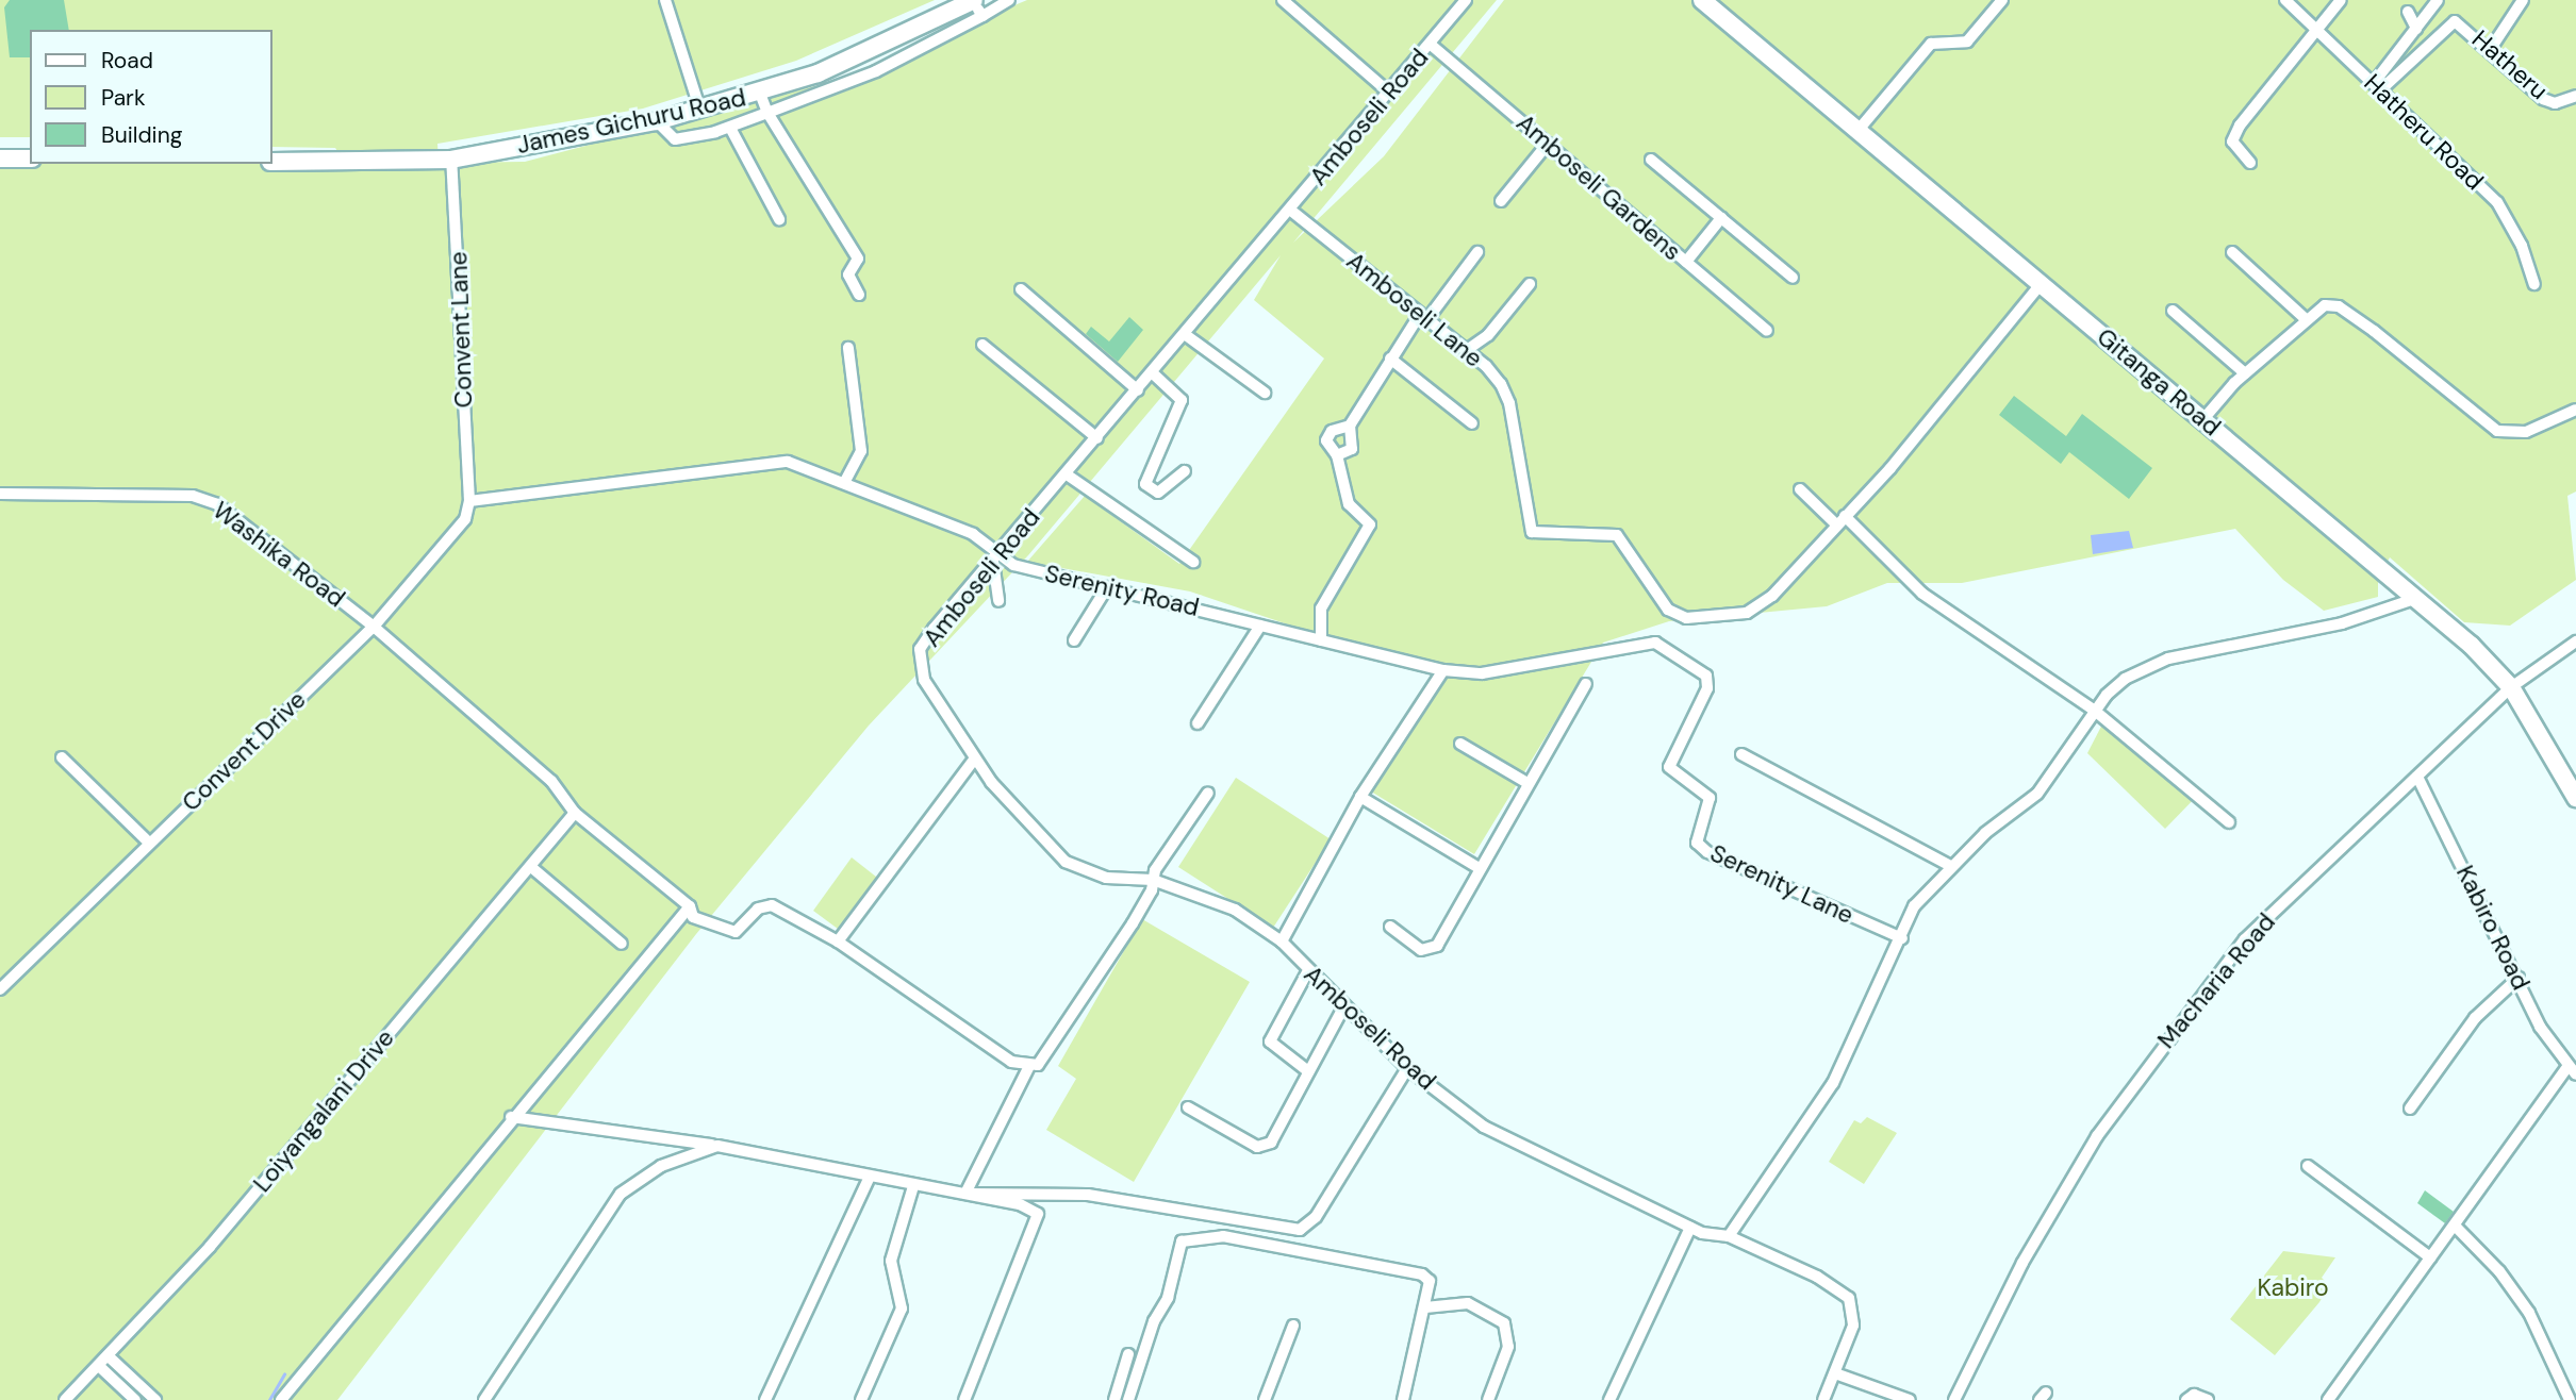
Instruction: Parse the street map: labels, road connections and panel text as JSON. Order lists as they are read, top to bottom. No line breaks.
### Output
{"streets":{"main road":["James Gichuru Road","Gitanga Road"],"street":["Hatheru","Amboseli Road","Hatheru Road","Amboseli Gardens","Amboseli Lane","Convent Lane","Washika Road","Serenity Road","Convent Drive","Serenity Lane","Kabiro Road","Macharia Road","Loiyangalani Drive"]},"crossings":[["Hatheru","Hatheru Road"],["Amboseli Road","Amboseli Gardens"],["Amboseli Road","Amboseli Lane"],["Amboseli Road","Serenity Road"],["James Gichuru Road","Convent Lane"],["Convent Lane","Serenity Road"],["Convent Lane","Convent Drive"],["Gitanga Road","Macharia Road"],["Washika Road","Convent Drive"],["Serenity Road","Convent Drive"],["Serenity Road","Serenity Lane"],["Kabiro Road","Macharia Road"]],"parks":["Kabiro"],"legend":["Road","Park","Building"]}
